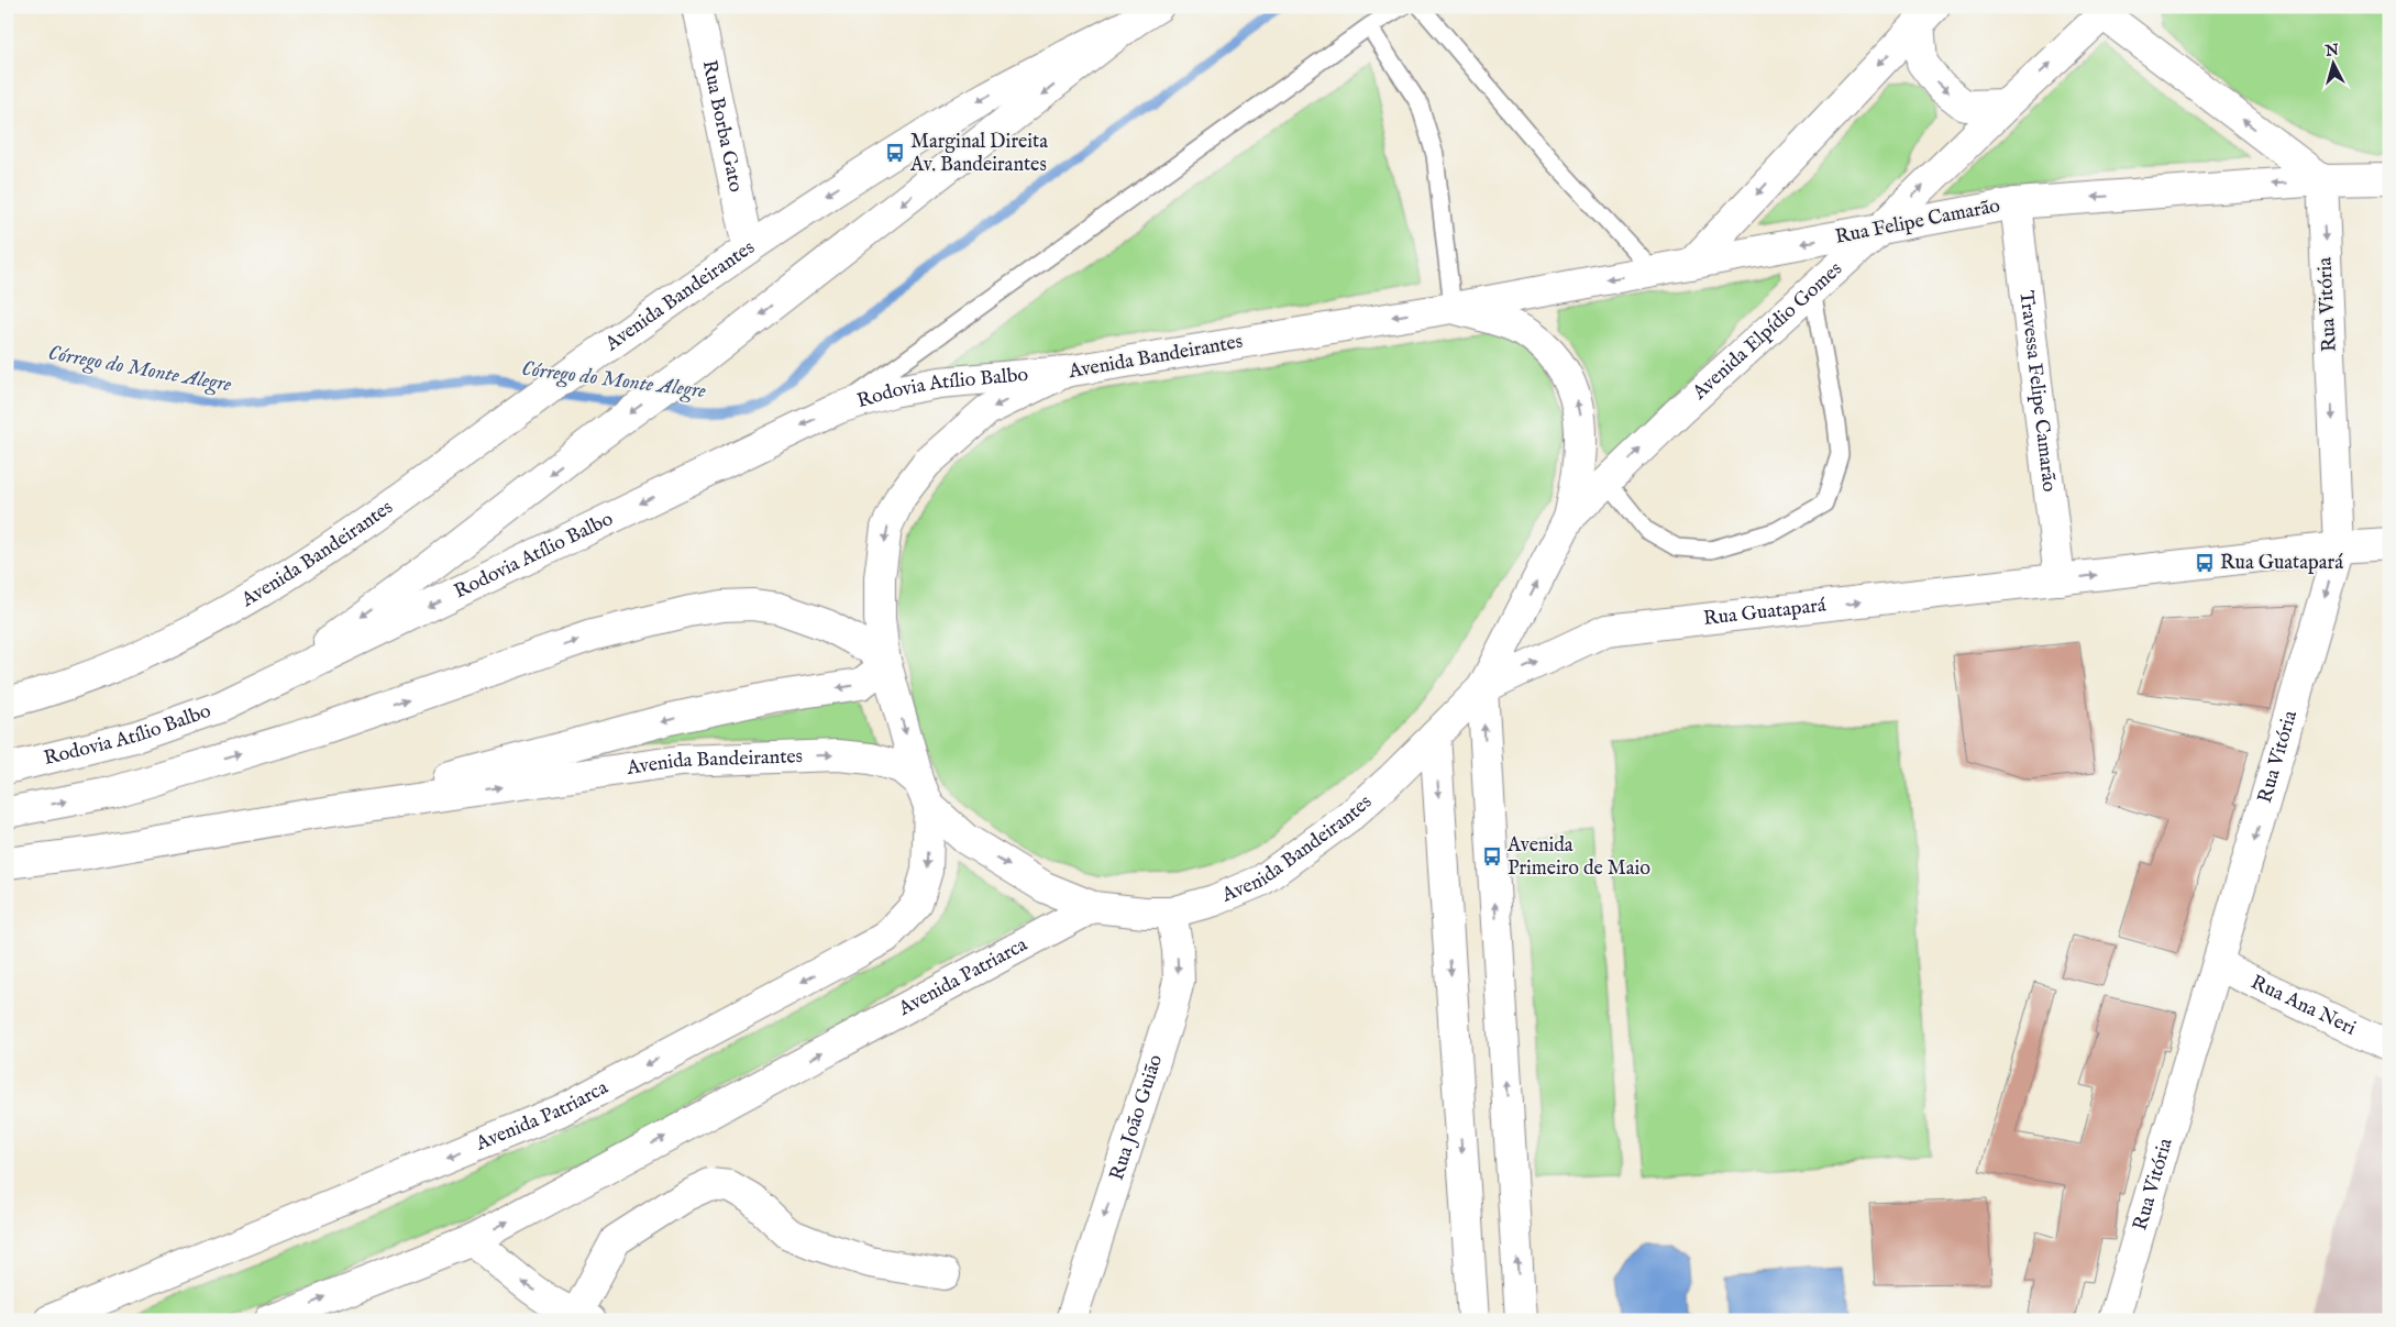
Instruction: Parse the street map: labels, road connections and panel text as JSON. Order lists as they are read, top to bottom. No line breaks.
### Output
{"streets":{"main road":["Rua Borba Gato","Rua Felipe Camarão","Avenida Bandeirantes","Rua Vitória","Avenida Elpídio Gomes","Rodovia Atílio Balbo","Travessa Felipe Camarão","Rua Guatapará","Avenida Patriarca","Rua Ana Neri","Rua João Guião"]},"crossings":[["Rua Borba Gato","Avenida Bandeirantes"],["Rua Felipe Camarão","Avenida Bandeirantes"],["Rua Felipe Camarão","Rua Vitória"],["Rua Felipe Camarão","Avenida Elpídio Gomes"],["Rua Felipe Camarão","Travessa Felipe Camarão"],["Avenida Bandeirantes","Avenida Elpídio Gomes"],["Avenida Bandeirantes","Rodovia Atílio Balbo"],["Avenida Bandeirantes","Rua Guatapará"],["Avenida Bandeirantes","Avenida Patriarca"],["Avenida Bandeirantes","Rua João Guião"],["Rua Vitória","Rua Guatapará"],["Rua Vitória","Rua Ana Neri"],["Travessa Felipe Camarão","Rua Guatapará"]],"one_way":["Rua Felipe Camarão","Rua Vitória","Rua Guatapará","Rua João Guião"],"water":["Córrego do Monte Alegre"],"places":{"bus stop":["Marginal Direita Av. Bandeirantes","Rua Guatapará","Avenida Primeiro de Maio"]},"north":"top"}
